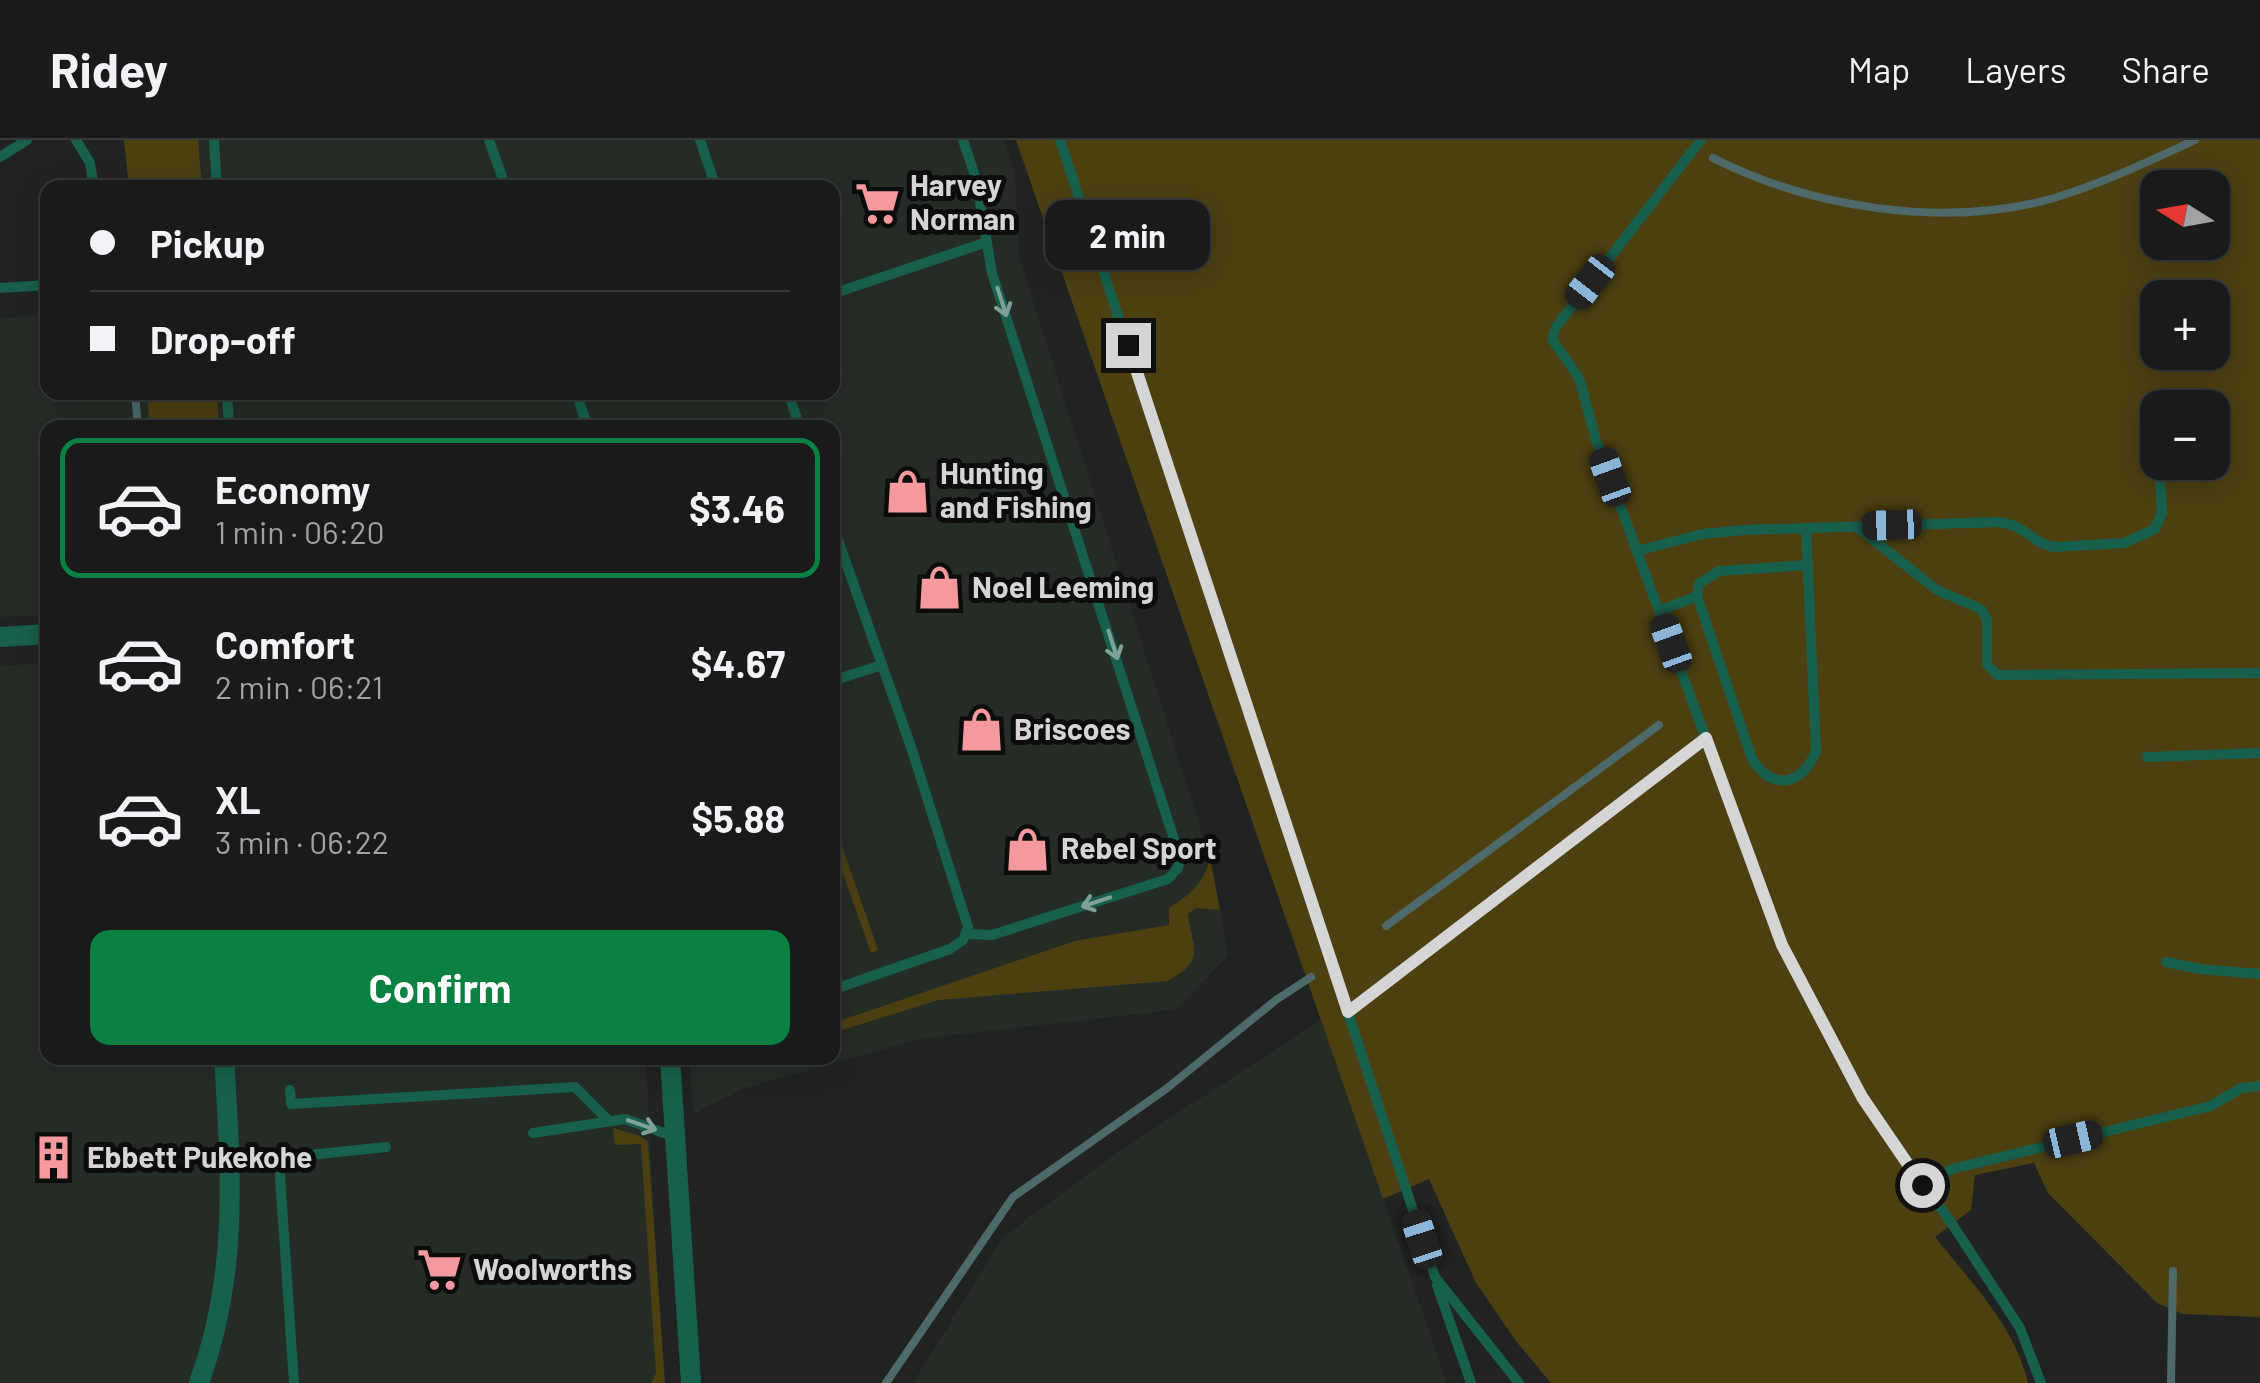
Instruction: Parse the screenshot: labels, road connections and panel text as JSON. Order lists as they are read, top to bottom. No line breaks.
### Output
{"places":{"supermarket":["Harvey Norman","Woolworths"],"shop":["Hunting and Fishing","Noel Leeming","Briscoes","Rebel Sport"],"building":["Ebbett Pukekohe"]},"north":"left","page":{"header":"Ridey","nav":["Map","Layers","Share"],"map_buttons":["+","−"],"banner":["Pickup","Drop-off"],"bubble":"2 min","list":[{"name":"Economy","note":"1 min · 06:20","value":"$3.46"},{"name":"Comfort","note":"2 min · 06:21","value":"$4.67"},{"name":"XL","note":"3 min · 06:22","value":"$5.88"}],"buttons":"Confirm"}}
